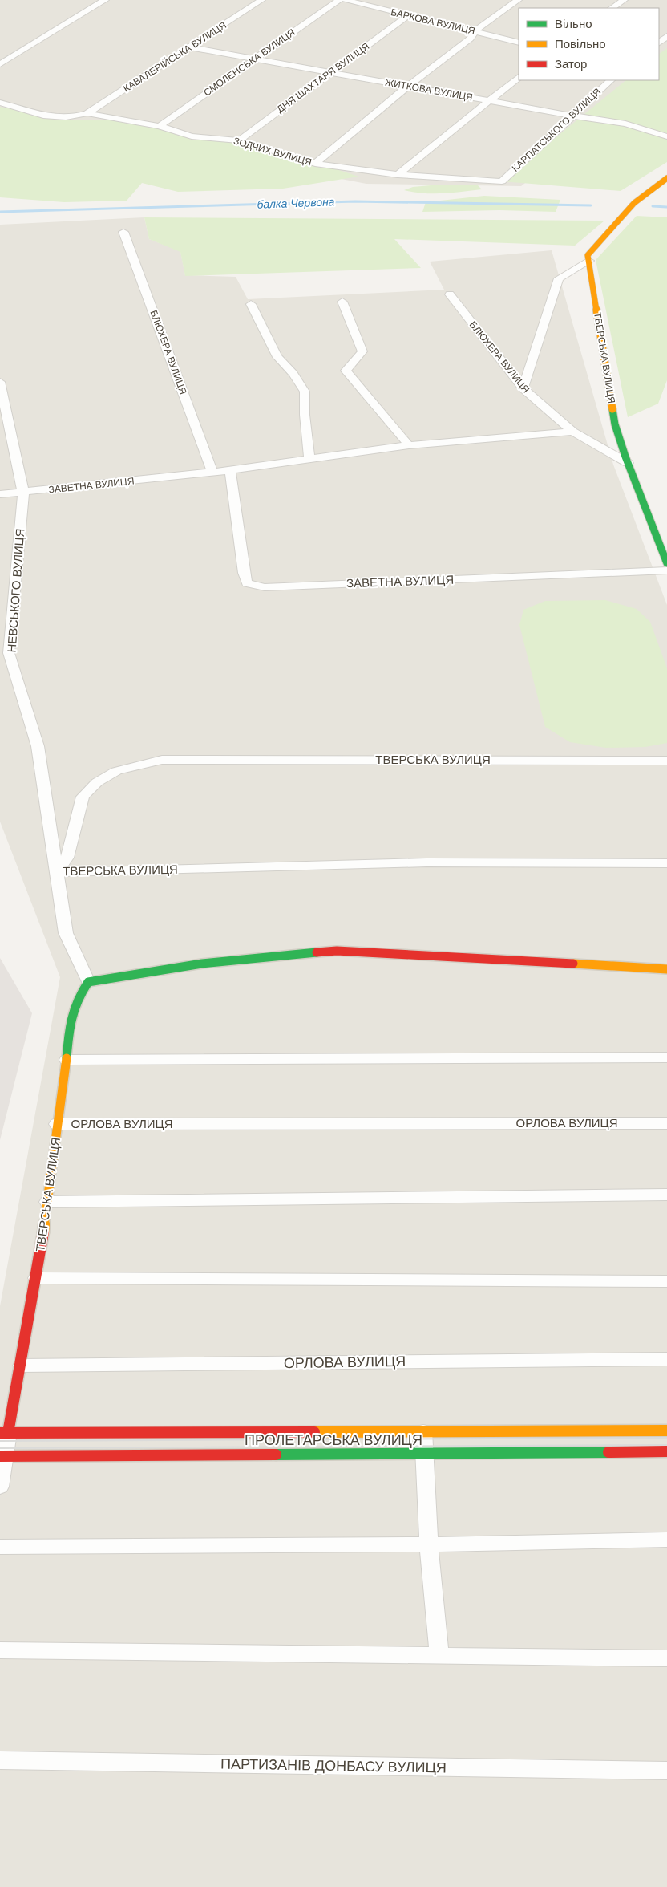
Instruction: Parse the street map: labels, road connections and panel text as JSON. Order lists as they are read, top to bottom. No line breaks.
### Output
{"streets":{"main road":["ТВЕРСЬКА ВУЛИЦЯ","ПРОЛЕТАРСЬКА ВУЛИЦЯ"],"street":["БАРКОВА ВУЛИЦЯ","КАВАЛЕРІЙСЬКА ВУЛИЦЯ","СМОЛЕНСЬКА ВУЛИЦЯ","ДНЯ ШАХТАРЯ ВУЛИЦЯ","ЖИТКОВА ВУЛИЦЯ","КАРПАТСЬКОГО ВУЛИЦЯ","ЗОДЧИХ ВУЛИЦЯ","БЛЮХЕРА ВУЛИЦЯ","ЗАВЕТНА ВУЛИЦЯ","НЕВСЬКОГО ВУЛИЦЯ","ОРЛОВА ВУЛИЦЯ","ПАРТИЗАНІВ ДОНБАСУ ВУЛИЦЯ"]},"crossings":[["БАРКОВА ВУЛИЦЯ","ДНЯ ШАХТАРЯ ВУЛИЦЯ"],["КАВАЛЕРІЙСЬКА ВУЛИЦЯ","ЖИТКОВА ВУЛИЦЯ"],["КАВАЛЕРІЙСЬКА ВУЛИЦЯ","ЗОДЧИХ ВУЛИЦЯ"],["СМОЛЕНСЬКА ВУЛИЦЯ","ЖИТКОВА ВУЛИЦЯ"],["СМОЛЕНСЬКА ВУЛИЦЯ","ЗОДЧИХ ВУЛИЦЯ"],["ДНЯ ШАХТАРЯ ВУЛИЦЯ","ЖИТКОВА ВУЛИЦЯ"],["ДНЯ ШАХТАРЯ ВУЛИЦЯ","ЗОДЧИХ ВУЛИЦЯ"],["ЖИТКОВА ВУЛИЦЯ","КАРПАТСЬКОГО ВУЛИЦЯ"],["КАРПАТСЬКОГО ВУЛИЦЯ","ЗОДЧИХ ВУЛИЦЯ"],["БЛЮХЕРА ВУЛИЦЯ","ЗАВЕТНА ВУЛИЦЯ"],["ТВЕРСЬКА ВУЛИЦЯ","НЕВСЬКОГО ВУЛИЦЯ"],["ТВЕРСЬКА ВУЛИЦЯ","ОРЛОВА ВУЛИЦЯ"],["ТВЕРСЬКА ВУЛИЦЯ","ПРОЛЕТАРСЬКА ВУЛИЦЯ"],["ЗАВЕТНА ВУЛИЦЯ","НЕВСЬКОГО ВУЛИЦЯ"]],"water":["балка Червона"],"legend":["Вільно","Повільно","Затор"]}
